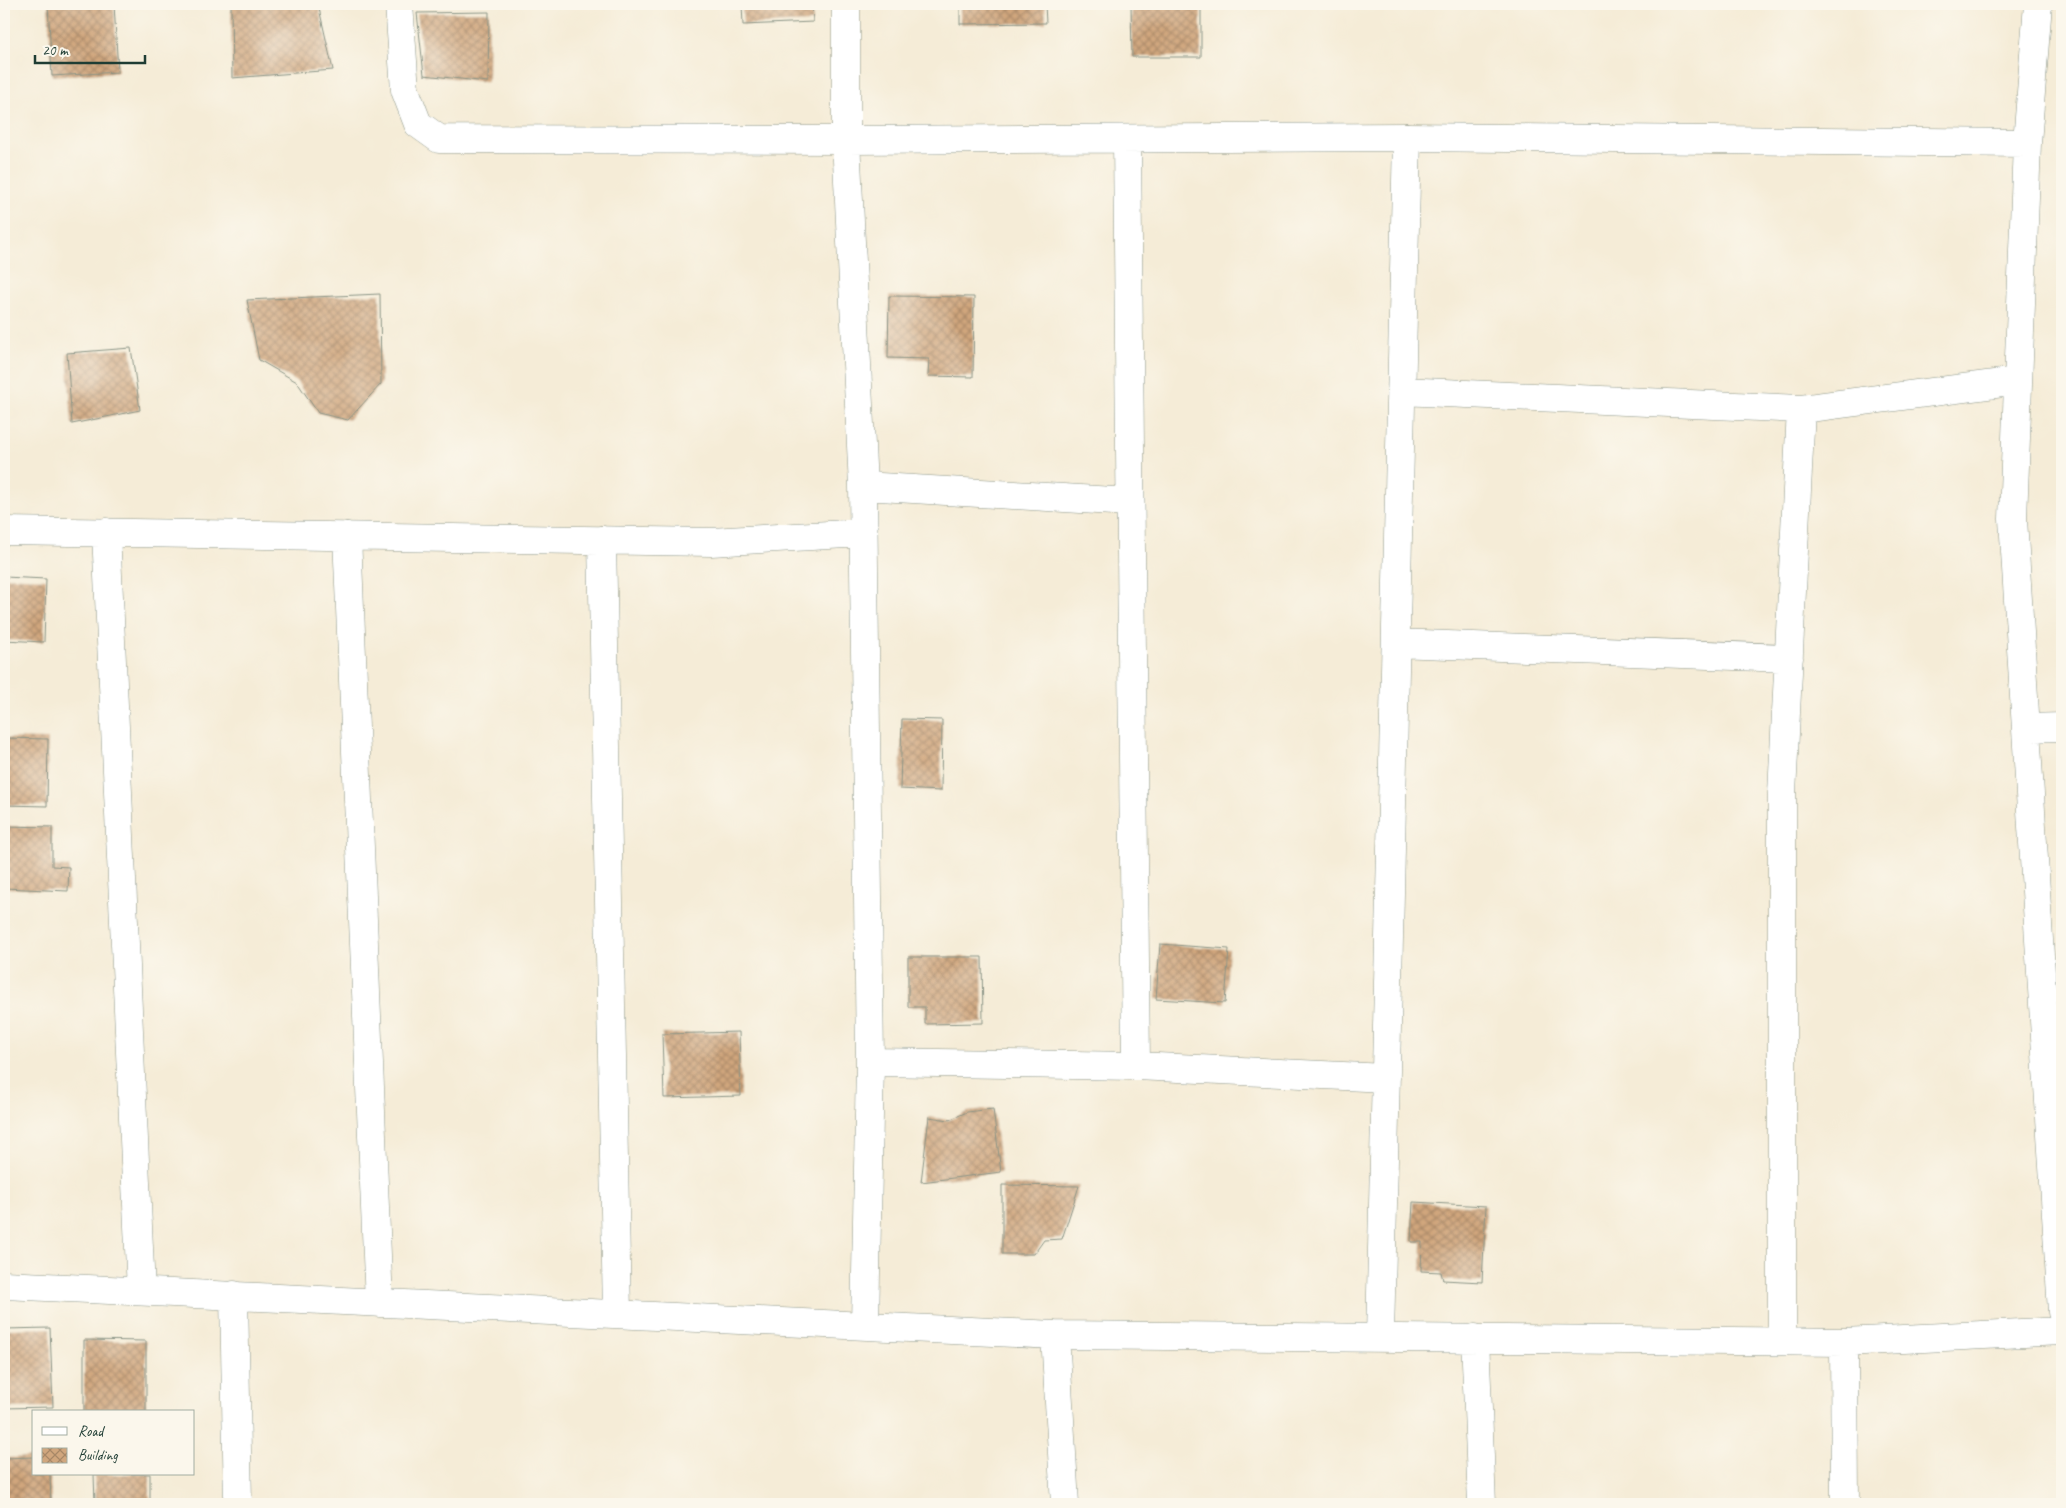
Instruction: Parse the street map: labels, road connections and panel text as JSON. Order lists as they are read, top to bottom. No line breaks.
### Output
{"legend":["Road","Building"],"scale_bar":"20 m"}
